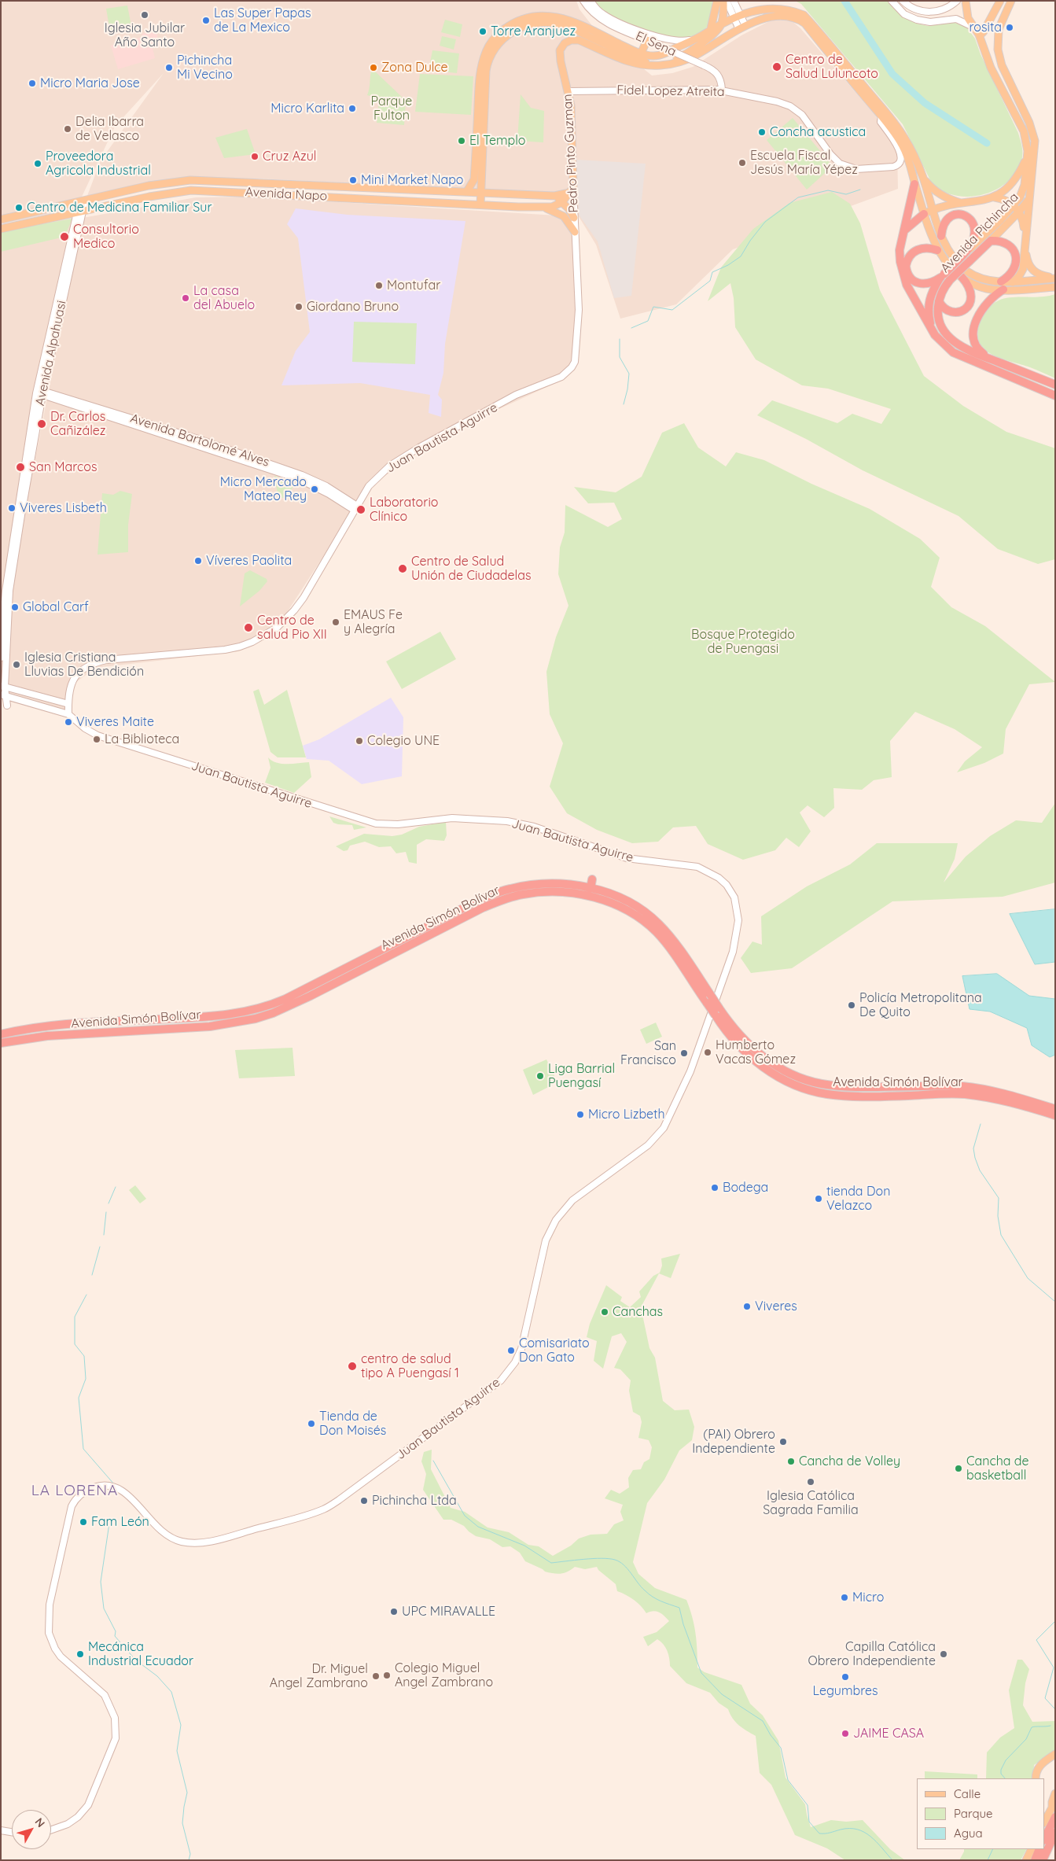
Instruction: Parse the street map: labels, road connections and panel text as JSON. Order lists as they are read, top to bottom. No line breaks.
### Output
{"streets":{"highway":["Avenida Pichincha","Avenida Simón Bolívar"],"main road":["El Sena","Fidel Lopez Atreita","Pedro Pinto Guzman","Avenida Napo","Avenida Alpahuasi","Juan Bautista Aguirre","Avenida Bartolomé Alves"]},"crossings":[["El Sena","Fidel Lopez Atreita"],["Fidel Lopez Atreita","Pedro Pinto Guzman"],["Pedro Pinto Guzman","Avenida Napo"],["Pedro Pinto Guzman","Juan Bautista Aguirre"],["Avenida Napo","Avenida Alpahuasi"],["Avenida Alpahuasi","Avenida Bartolomé Alves"],["Juan Bautista Aguirre","Avenida Bartolomé Alves"]],"districts":["LA LORENA"],"parks":["Parque Fulton","Bosque Protegido de Puengasi"],"places":["Iglesia Jubilar Año Santo","Las Super Papas de La Mexico","rosita","Torre Aranjuez","Centro de Salud Luluncoto","Pichincha Mi Vecino","Zona Dulce","Micro Maria Jose","Micro Karlita","Delia Ibarra de Velasco","Concha acustica","El Templo","Cruz Azul","Escuela Fiscal Jesús María Yépez","Proveedora Agricola Industrial","Mini Market Napo","Centro de Medicina Familiar Sur","Consultorio Medico","Montufar","La casa del Abuelo","Giordano Bruno","Dr. Carlos Cañizález","San Marcos","Micro Mercado Mateo Rey","Viveres Lisbeth","Laboratorio Clínico","Víveres Paolita","Centro de Salud Unión de Ciudadelas","Global Carf","EMAUS Fe y Alegría","Centro de salud Pio XII","Iglesia Cristiana Lluvias De Bendición","Viveres Maite","La Biblioteca","Colegio UNE","Policía Metropolitana De Quito","Humberto Vacas Gómez","San Francisco","Liga Barrial Puengasí","Micro Lizbeth","Bodega","tienda Don Velazco","Viveres","Canchas","Comisariato Don Gato","centro de salud tipo A Puengasí 1","Tienda de Don Moisés","(PAI) Obrero Independiente","Cancha de Volley","Cancha de basketball","Iglesia Católica Sagrada Familia","Pichincha Ltda","Fam León","Micro","UPC MIRAVALLE","Mecánica Industrial Ecuador","Capilla Católica Obrero Independiente","Colegio Miguel Angel Zambrano","Dr. Miguel Angel Zambrano","Legumbres","JAIME CASA"],"legend":["Calle","Parque","Agua"],"north":"top right"}
